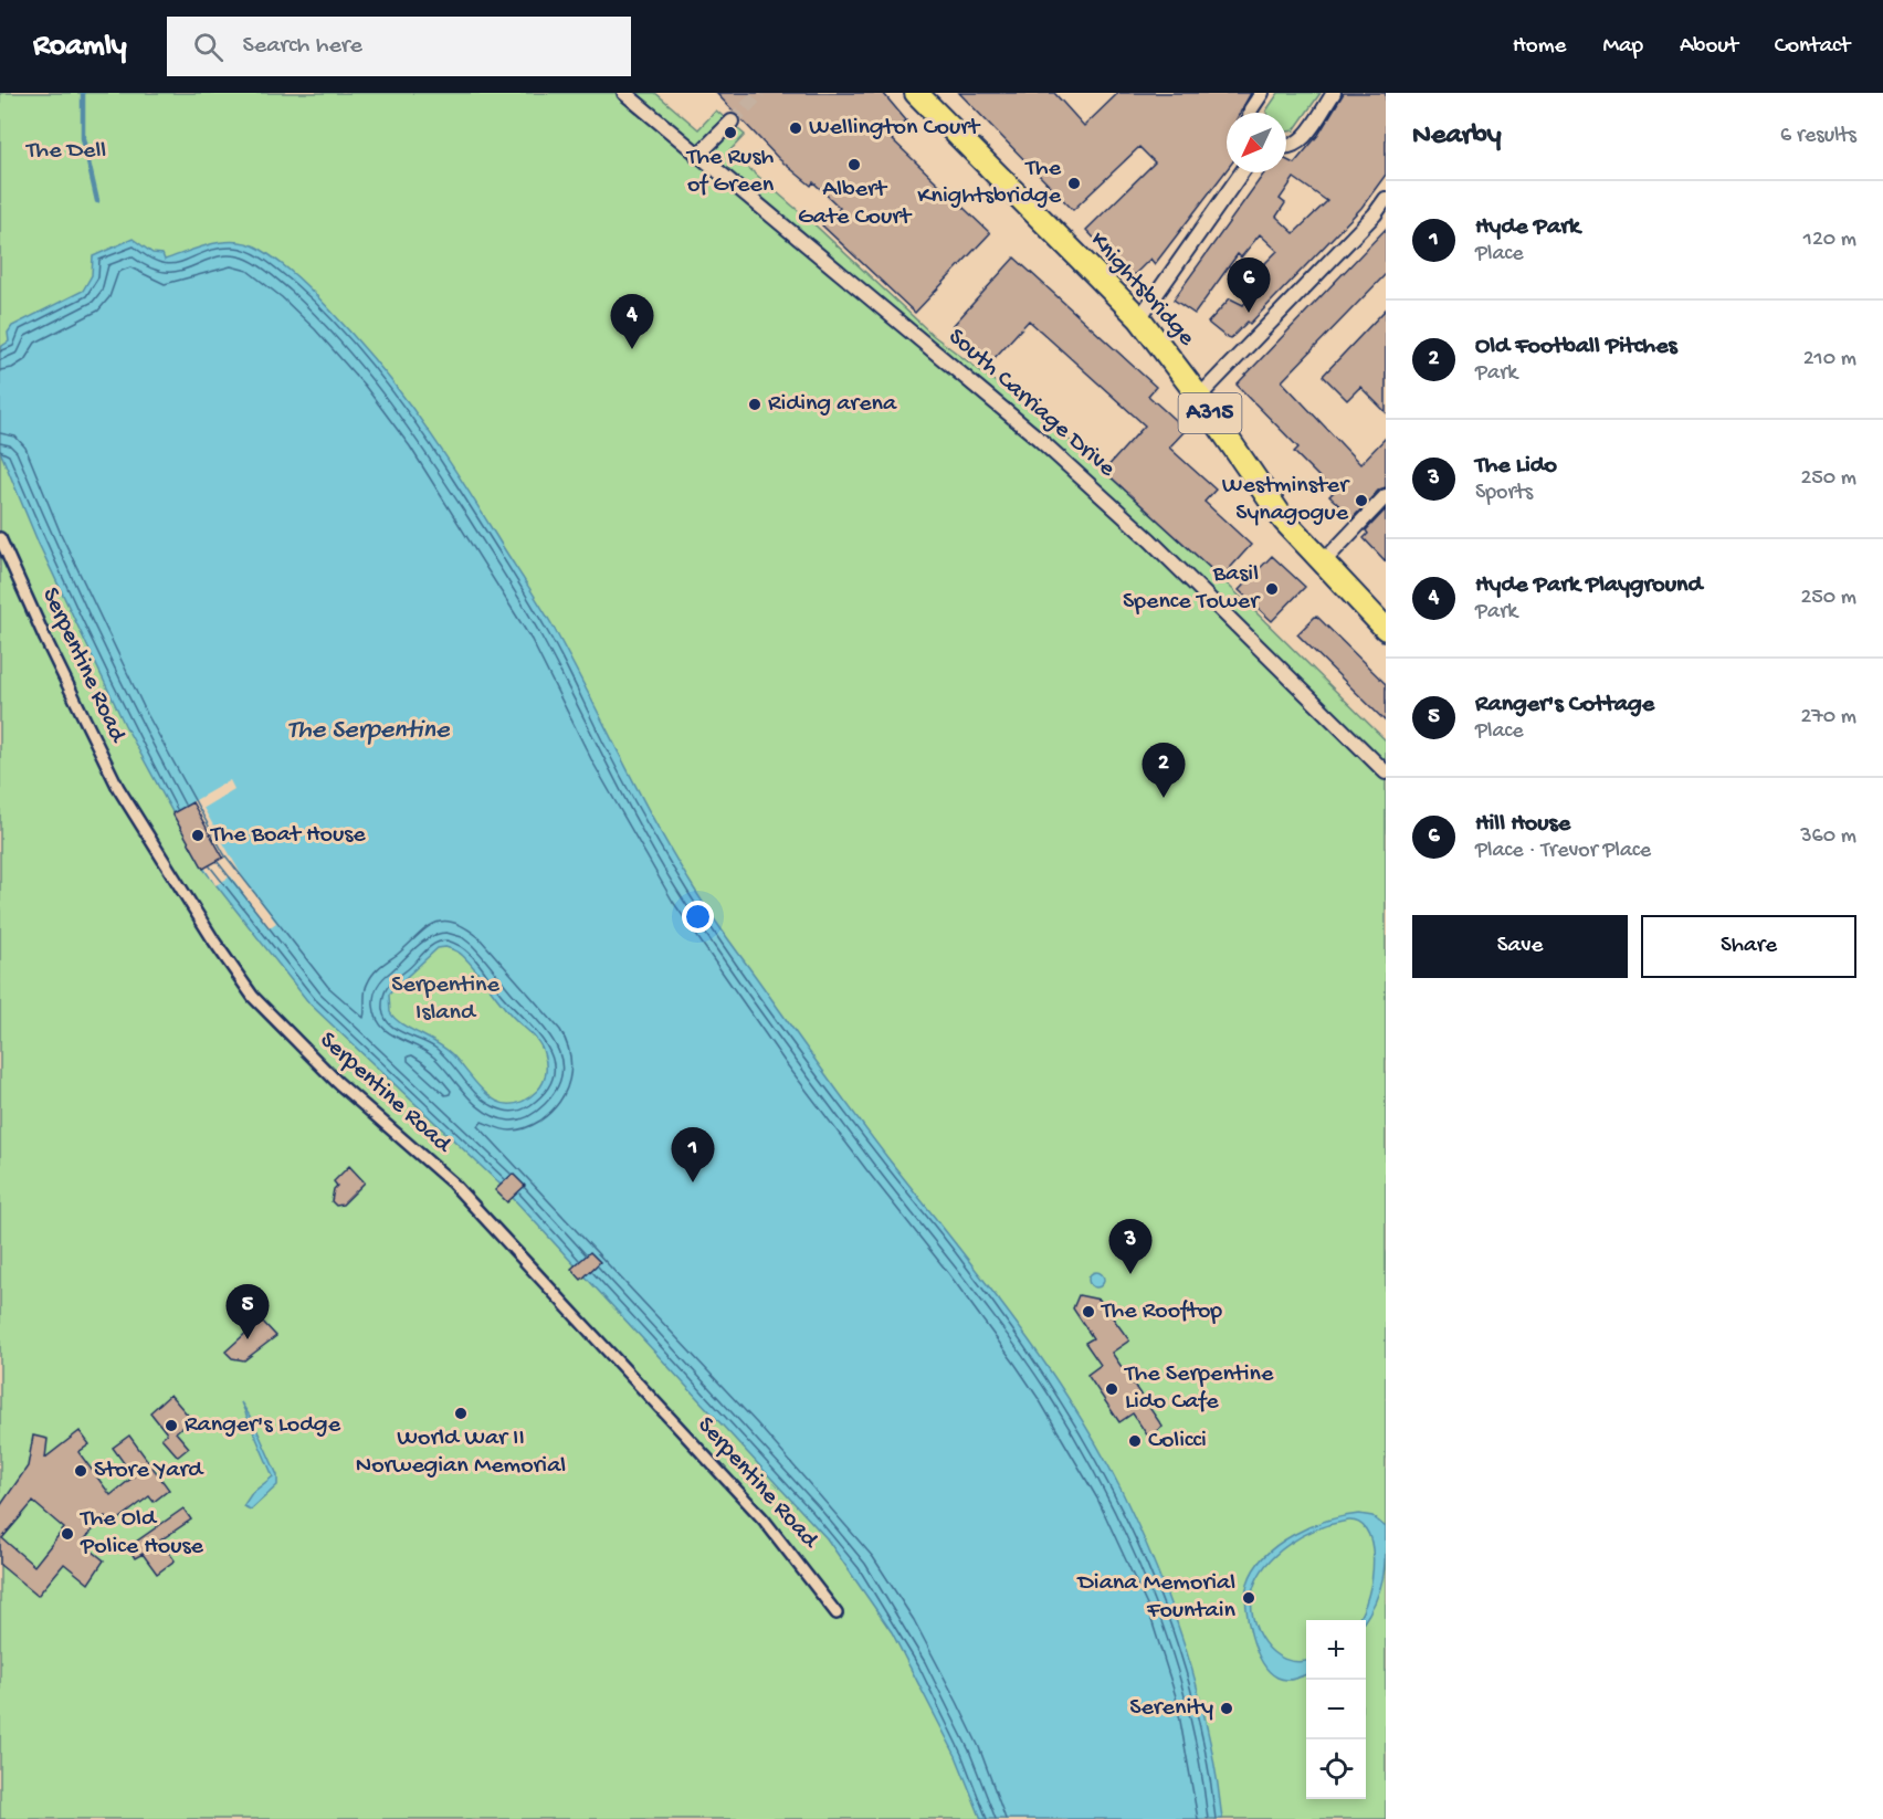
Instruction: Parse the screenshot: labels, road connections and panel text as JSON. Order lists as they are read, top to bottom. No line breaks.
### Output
{"streets":{"main road":["Knightsbridge","A315"],"street":["South Carriage Drive","Serpentine Road"]},"water":["The Serpentine"],"parks":["The Dell","Serpentine Island"],"places":["Wellington Court","The Rush of Green","Albert Gate Court","The Knightsbridge","Riding arena","Westminster Synagogue","Basil Spence Tower","The Boat House","The Rooftop","The Serpentine Lido Cafe","World War II Norwegian Memorial","Ranger's Lodge","Colicci","Store Yard","The Old Police House","Diana Memorial Fountain","Serenity"],"north":"bottom left","page":{"header":"Roamly","search":"Search here","nav":["Home","Map","About","Contact"],"heading":["Nearby","6 results"],"list":[{"mark":"1","name":"Hyde Park","note":"Place","value":"120 m"},{"mark":"2","name":"Old Football Pitches","note":"Park","value":"210 m"},{"mark":"3","name":"The Lido","note":"Sports","value":"250 m"},{"mark":"4","name":"Hyde Park Playground","note":"Park","value":"250 m"},{"mark":"5","name":"Ranger's Cottage","note":"Place","value":"270 m"},{"mark":"6","name":"Hill House","note":"Place · Trevor Place","value":"360 m"}],"pins":["6","4","2","1","3","5"],"buttons":["Save","Share"],"map_buttons":["+","−"]}}
